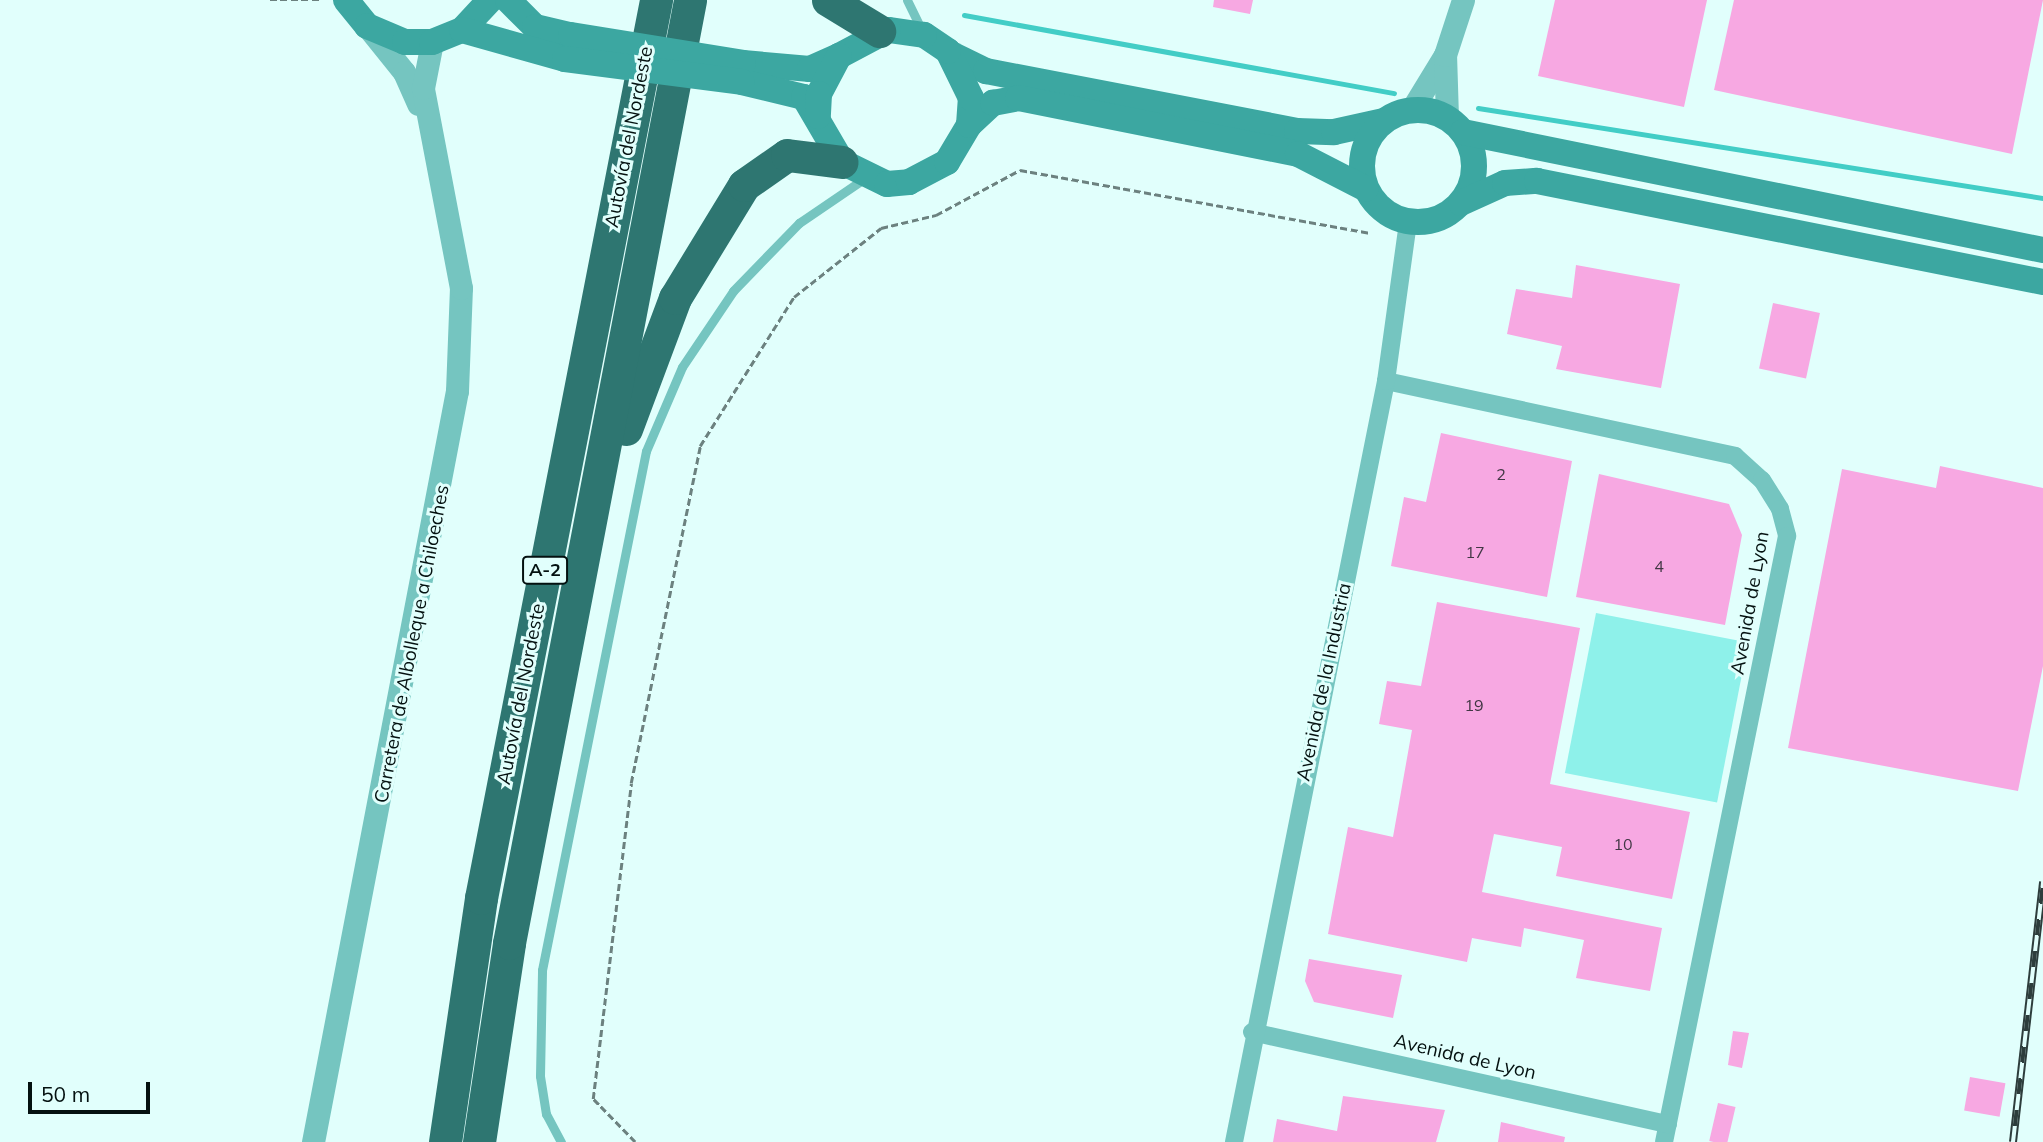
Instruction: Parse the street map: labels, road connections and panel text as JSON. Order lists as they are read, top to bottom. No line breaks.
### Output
{"streets":{"highway":["Autovía del Nordeste","A-2"],"street":["Avenida de Lyon","Carretera de Albolleque a Chiloeches","Avenida de la Industria"]},"crossings":[["Avenida de Lyon","Avenida de la Industria"]],"house_numbers":["2","17","4","19","10"],"scale_bar":"50 m"}
